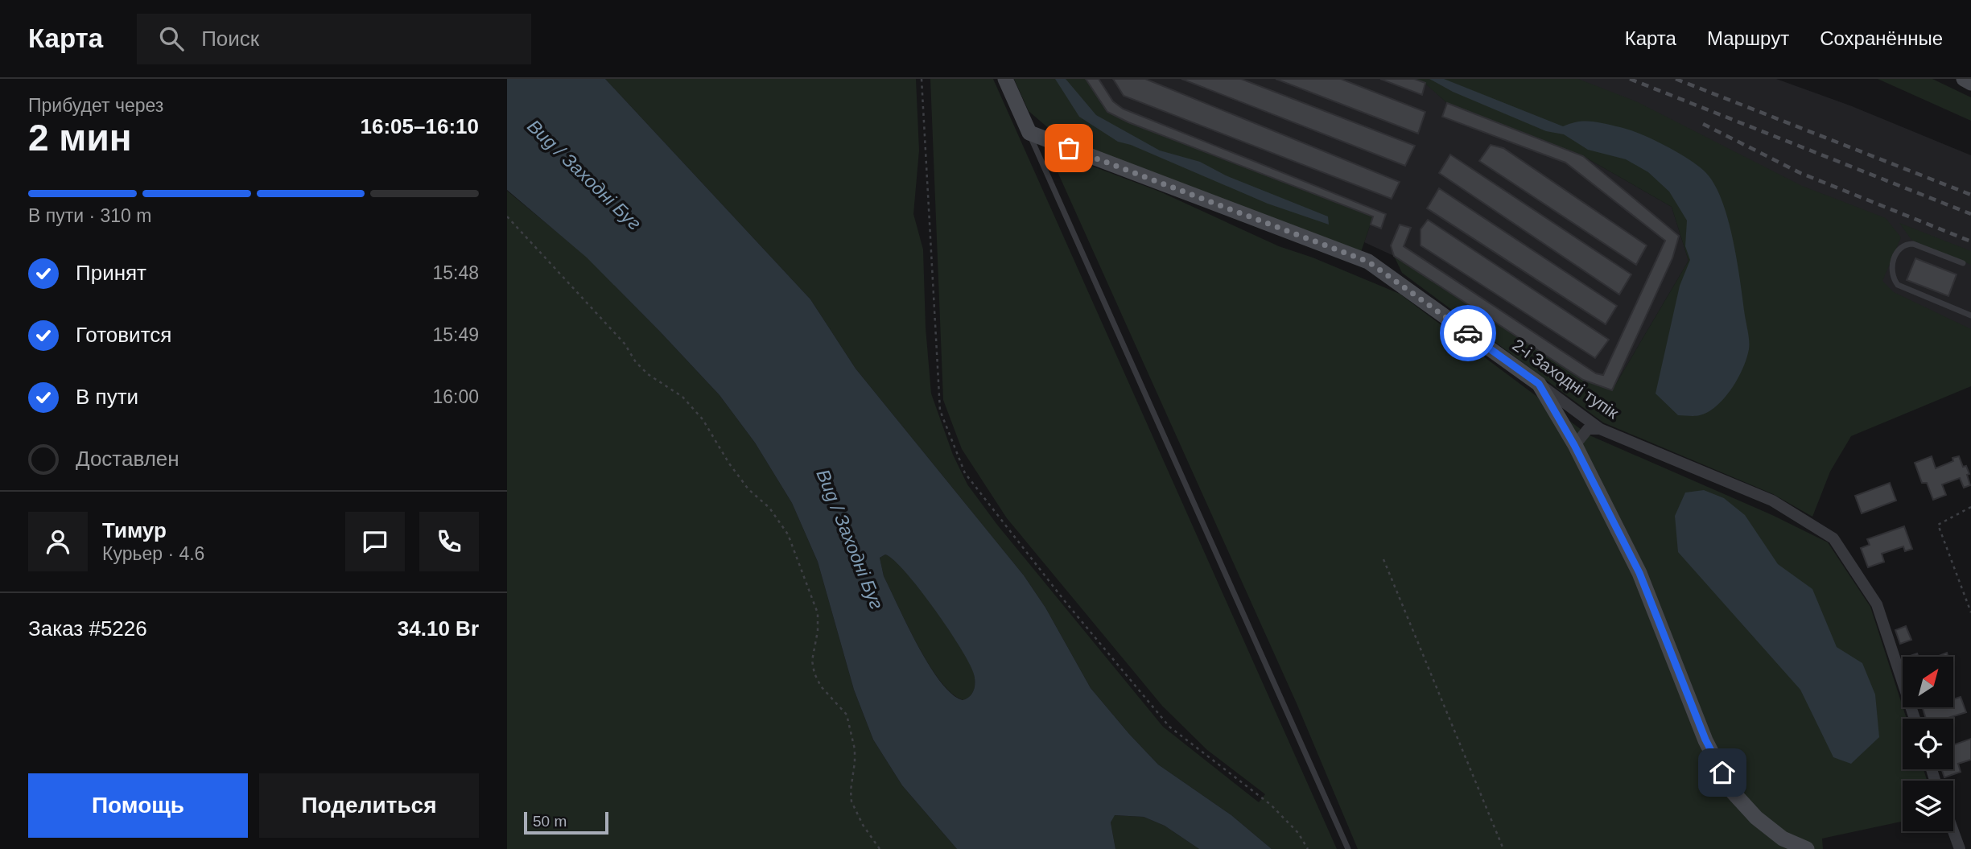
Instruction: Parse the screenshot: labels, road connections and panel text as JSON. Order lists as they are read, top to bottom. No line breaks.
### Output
{"streets":{"main road":["2-і Заходні тупік"]},"water":["Bug / Заходні Буг"],"scale_bar":"50 m","north":"top right","page":{"header":"Карта","search":"Поиск","nav":["Карта","Маршрут","Сохранённые"],"heading":["2 мин","Прибудет через","16:05–16:10"],"panel":["Тимур","Курьер · 4.6","Заказ #5226","34.10 Br"],"bar":"В пути · 310 m","list":[["Принят","15:48"],["Готовится","15:49"],["В пути","16:00"],"Доставлен"],"buttons":["Помощь","Поделиться"],"scale":"50 m"}}
